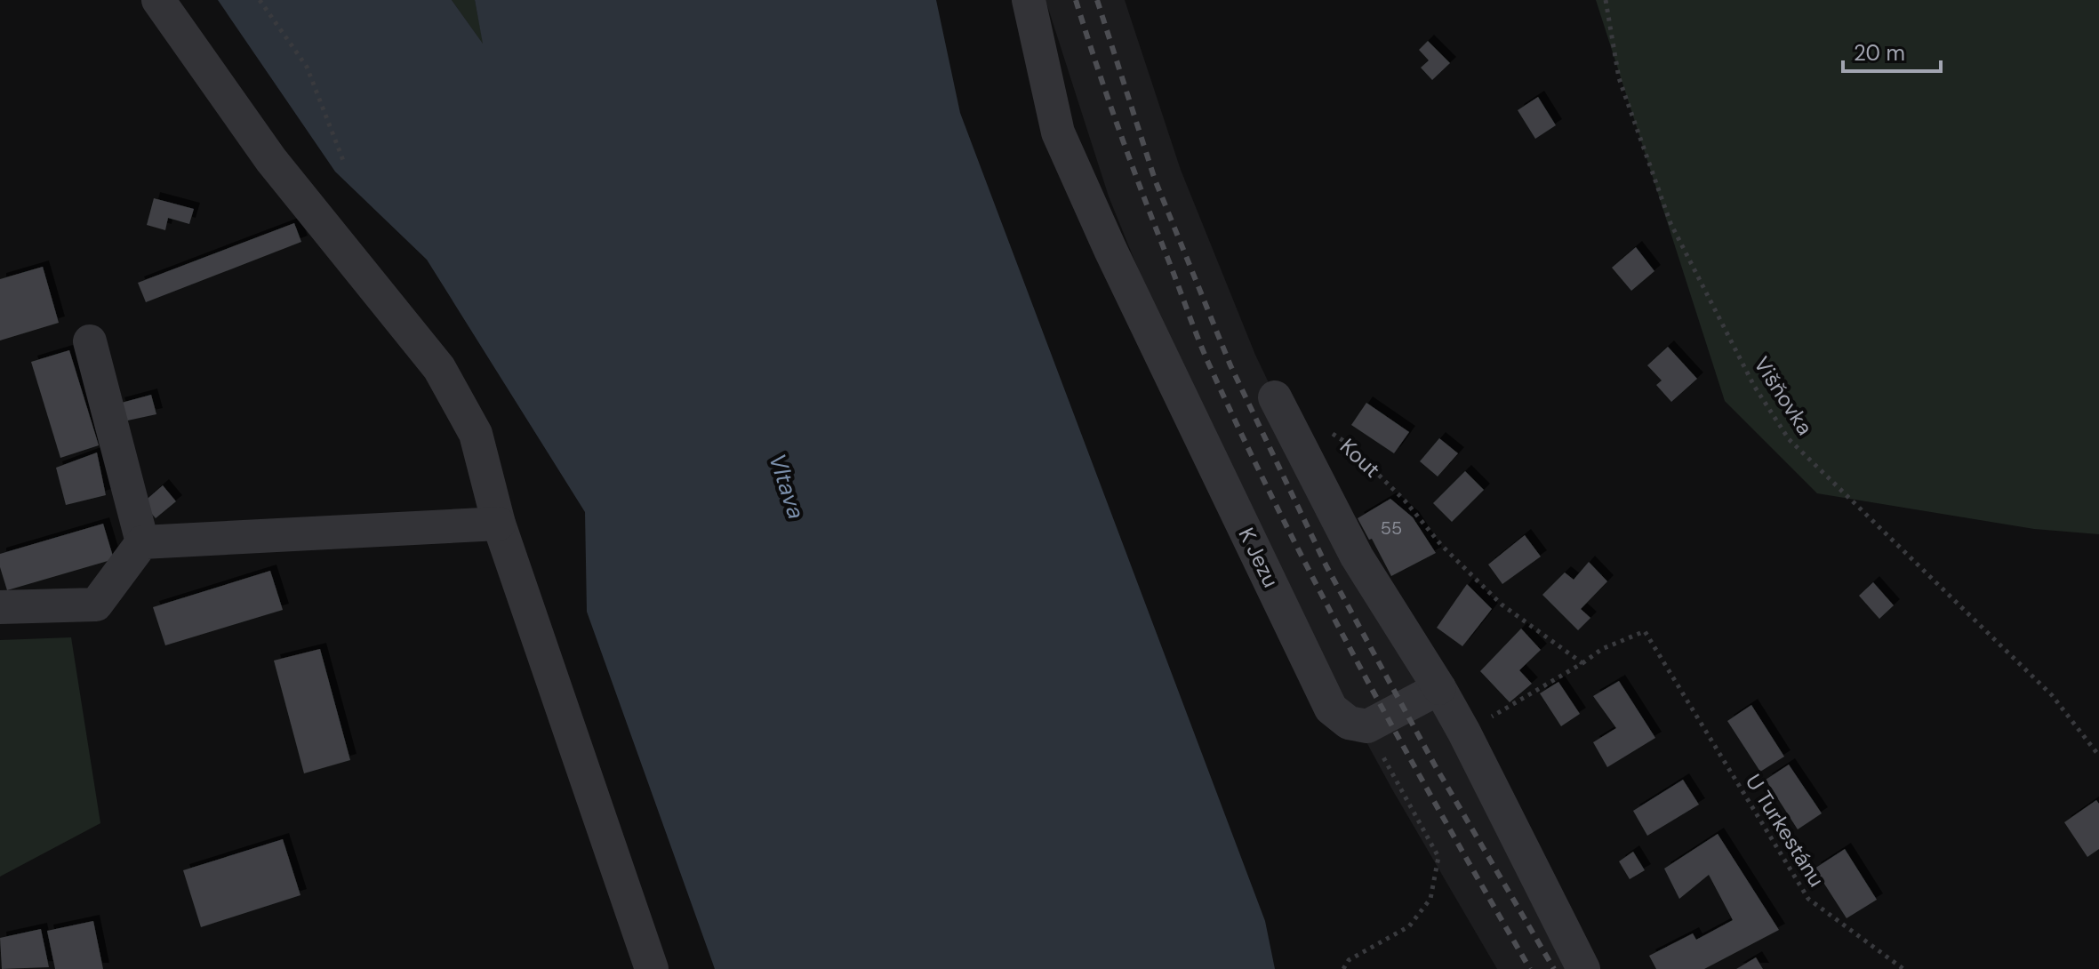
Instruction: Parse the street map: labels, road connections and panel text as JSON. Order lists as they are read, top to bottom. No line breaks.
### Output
{"streets":{"street":["Kout","K Jezu"],"path":["Višňovka","U Turkestánu"]},"crossings":[["Kout","U Turkestánu"]],"water":["Vltava"],"house_numbers":["55"],"scale_bar":"20 m"}
